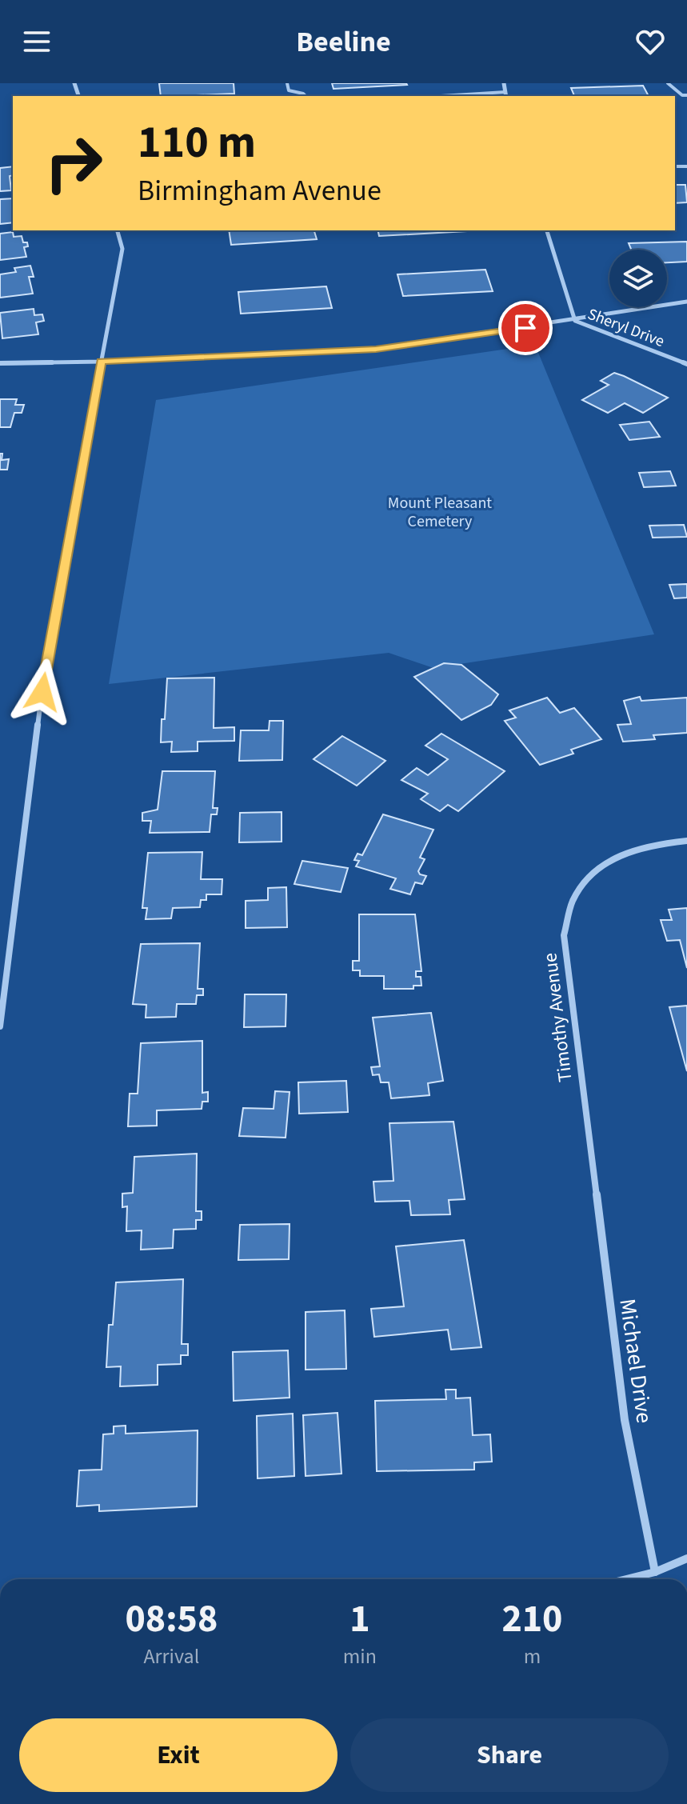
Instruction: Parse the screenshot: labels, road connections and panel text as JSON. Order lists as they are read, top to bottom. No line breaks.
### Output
{"streets":{"street":["Sheryl Drive","Timothy Avenue","Michael Drive"]},"crossings":[["Timothy Avenue","Michael Drive"]],"parks":["Mount Pleasant Cemetery"],"page":{"header":"Beeline","turn":["110 m","Birmingham Avenue"],"eta":["08:58","Arrival","1","min","210","m"],"buttons":["Exit","Share"]}}
